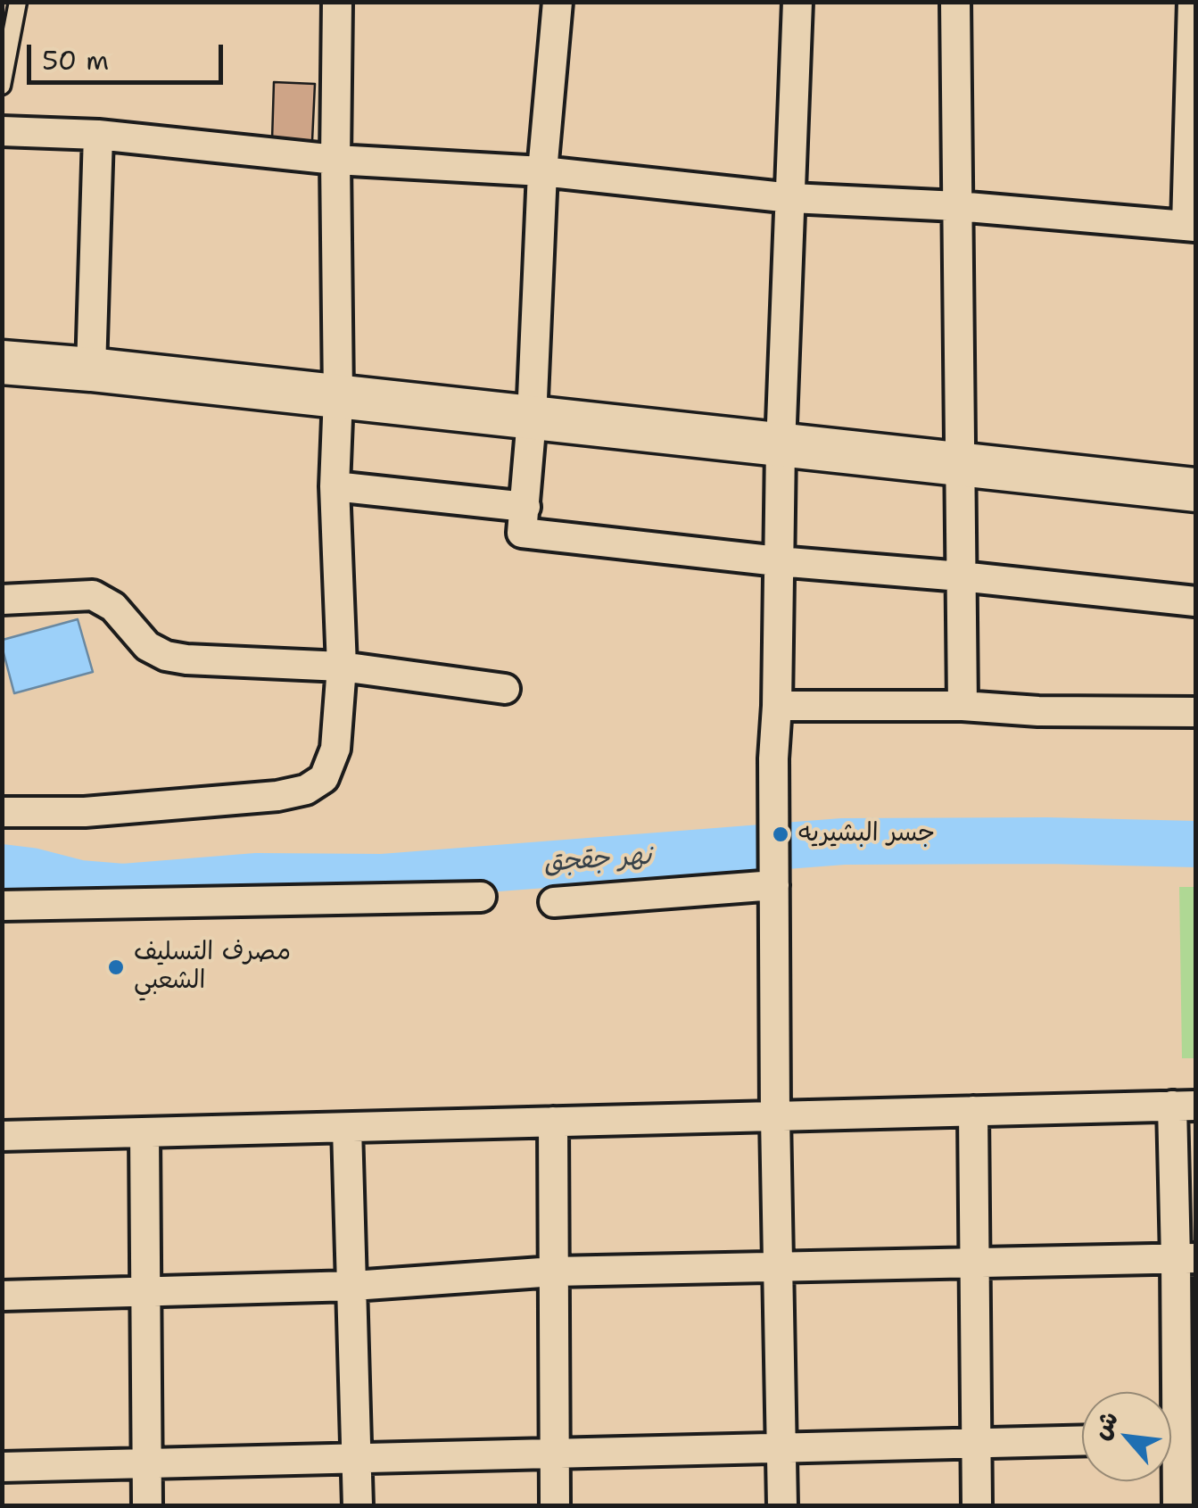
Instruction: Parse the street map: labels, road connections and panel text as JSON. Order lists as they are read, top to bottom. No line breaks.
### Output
{"water":["نهر جقجق"],"places":["جسر البشيريه","مصرف التسليف الشعبي"],"scale_bar":"50 m","north":"top left"}
